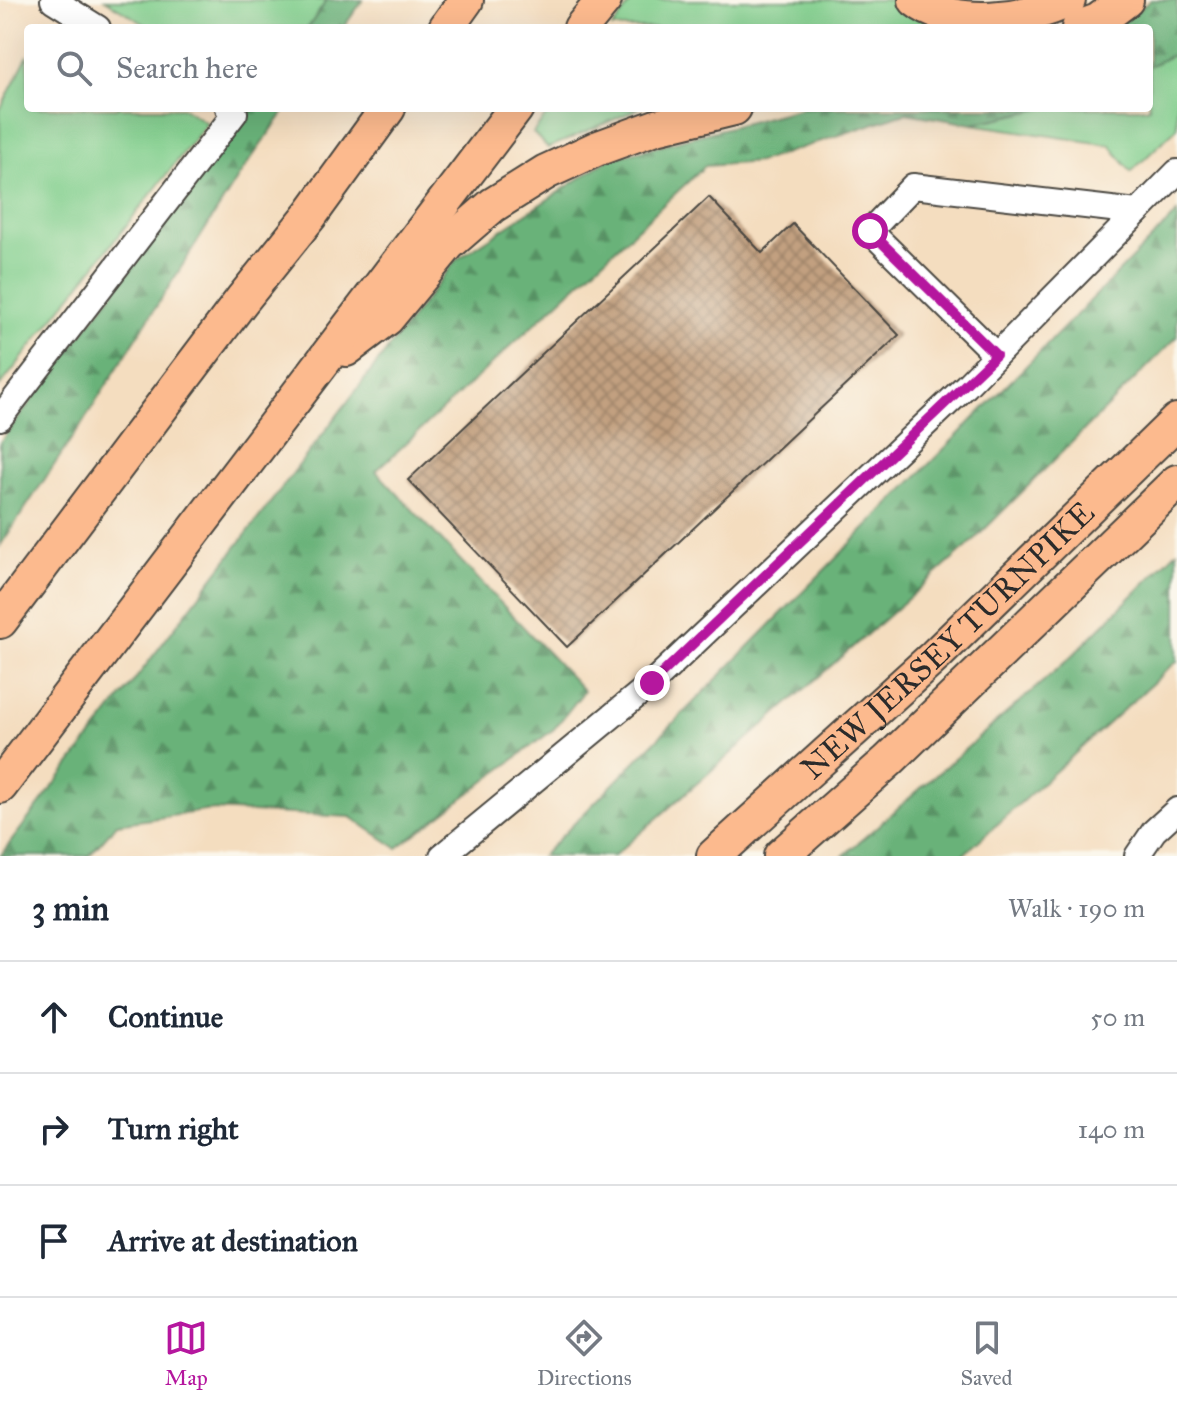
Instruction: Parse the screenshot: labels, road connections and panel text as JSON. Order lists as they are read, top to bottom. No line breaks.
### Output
{"streets":{"highway":["NEW JERSEY TURNPIKE"]},"page":{"search":"Search here","heading":["3 min","Walk · 190 m"],"list":[["Continue","50 m"],["Turn right","140 m"],"Arrive at destination"],"nav":["Map","Directions","Saved"]}}
